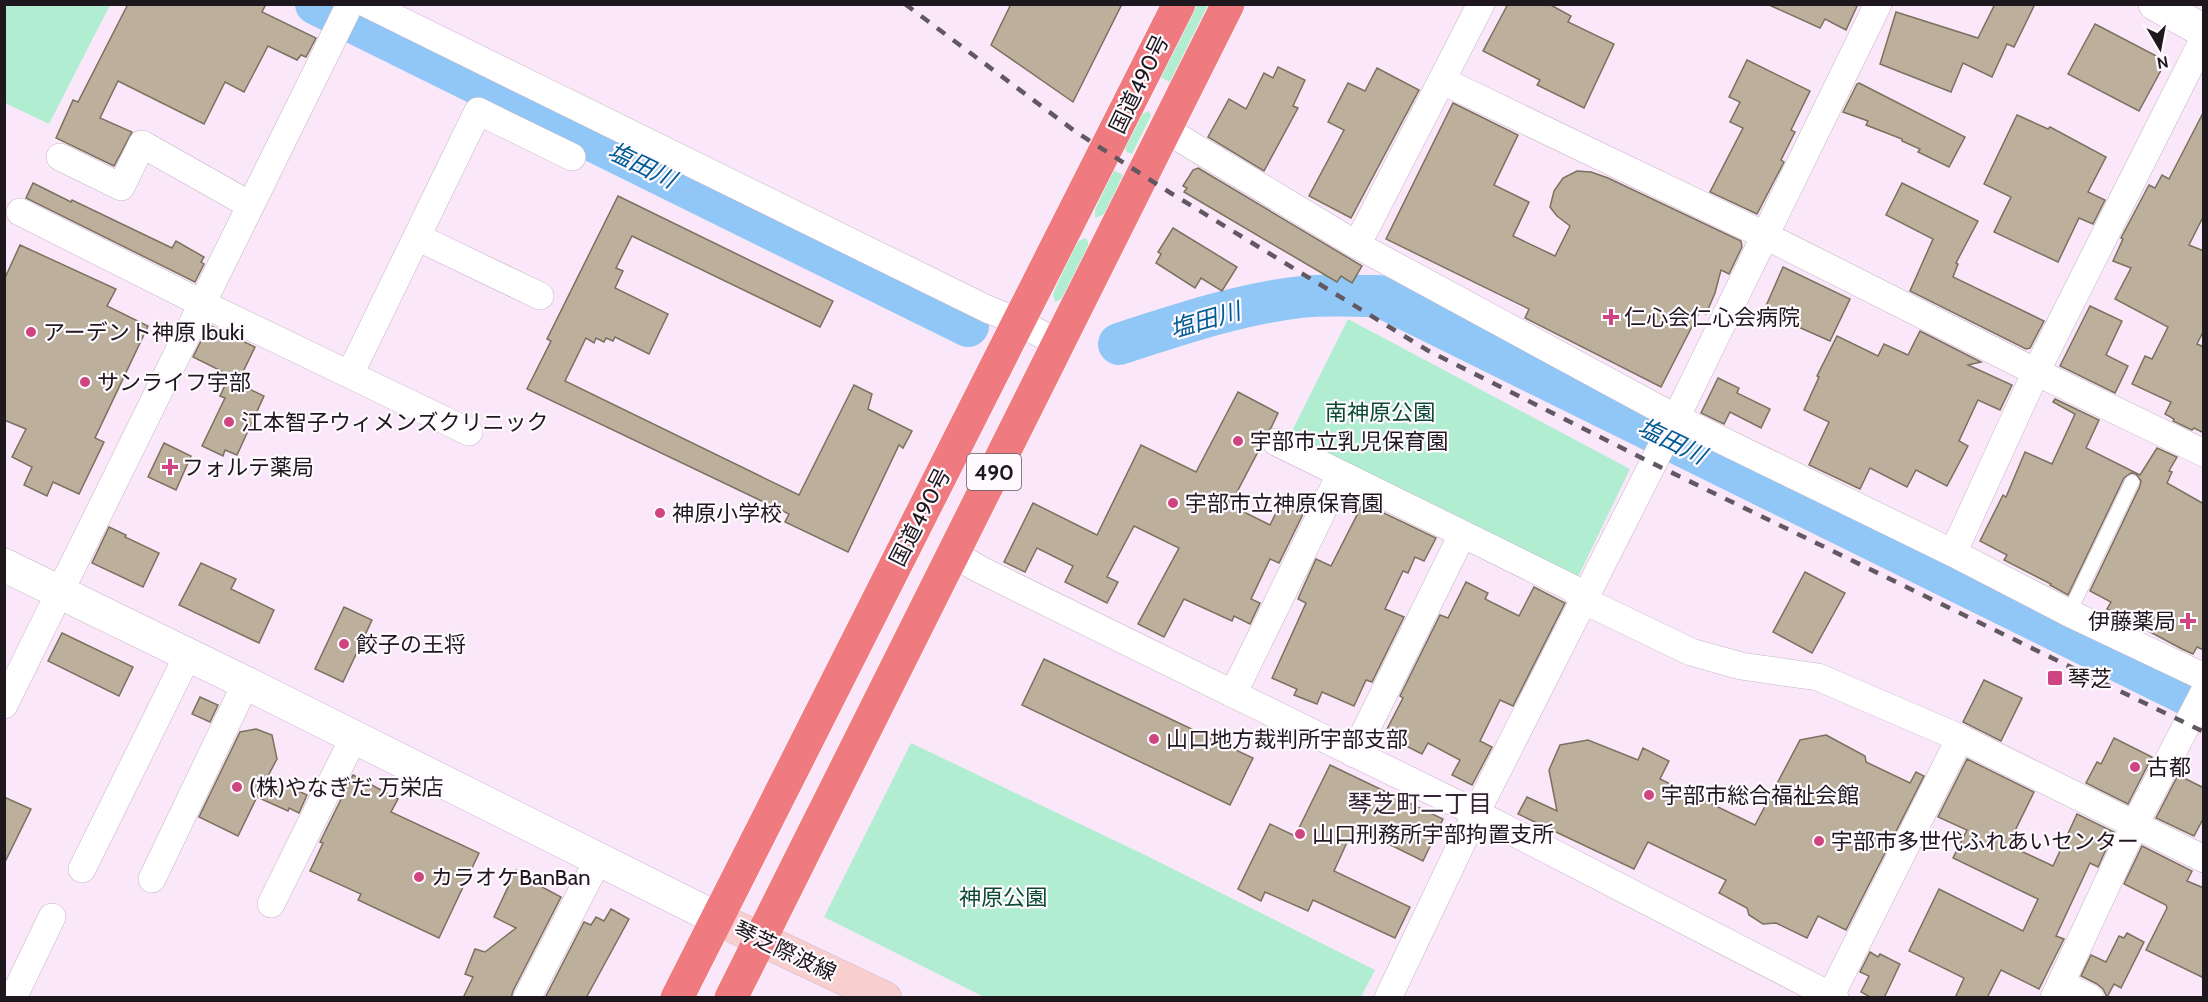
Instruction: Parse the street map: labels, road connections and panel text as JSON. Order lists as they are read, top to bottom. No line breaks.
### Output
{"streets":{"highway":["国道490号","490"],"main road":["琴芝際波線"]},"crossings":[["国道490号","琴芝際波線"]],"districts":["琴芝町二丁目"],"water":["塩田川"],"parks":["南神原公園","神原公園"],"places":{"health":["仁心会仁心会病院","フォルテ薬局","伊藤薬局"],"other":["アーデント神原 Ibuki","サンライフ宇部","江本智子ウィメンズクリニック","宇部市立乳児保育園","宇部市立神原保育園","神原小学校","餃子の王将","山口地方裁判所宇部支部","古都","(株)やなぎだ 万栄店","宇部市総合福祉会館","山口刑務所宇部拘置支所","宇部市多世代ふれあいセンター","カラオケBanBan"],"transit":["琴芝"]},"north":"bottom"}
